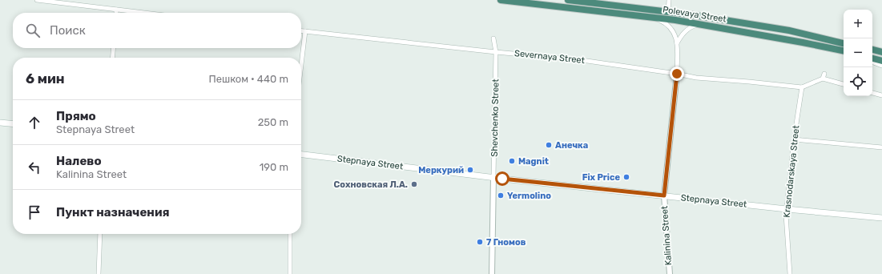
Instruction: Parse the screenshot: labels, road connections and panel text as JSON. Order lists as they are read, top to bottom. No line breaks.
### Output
{"streets":{"highway":["Polevaya Street"],"main road":["Stepnaya Street"],"street":["Severnaya Street","Shevchenko Street","Krasnodarskaya Street","Kalinina Street"]},"crossings":[["Polevaya Street","Kalinina Street"],["Severnaya Street","Shevchenko Street"],["Severnaya Street","Krasnodarskaya Street"],["Severnaya Street","Kalinina Street"],["Shevchenko Street","Stepnaya Street"],["Stepnaya Street","Krasnodarskaya Street"],["Stepnaya Street","Kalinina Street"]],"places":["Анечка","Magnit","Меркурий","Fix Price","Сохновская Л.А.","Yermolino","7 Гномов"],"page":{"map_buttons":["+","−"],"search":"Поиск","heading":["6 мин","Пешком · 440 m"],"list":[["Прямо","Stepnaya Street","250 m"],["Налево","Kalinina Street","190 m"],"Пункт назначения"]}}
